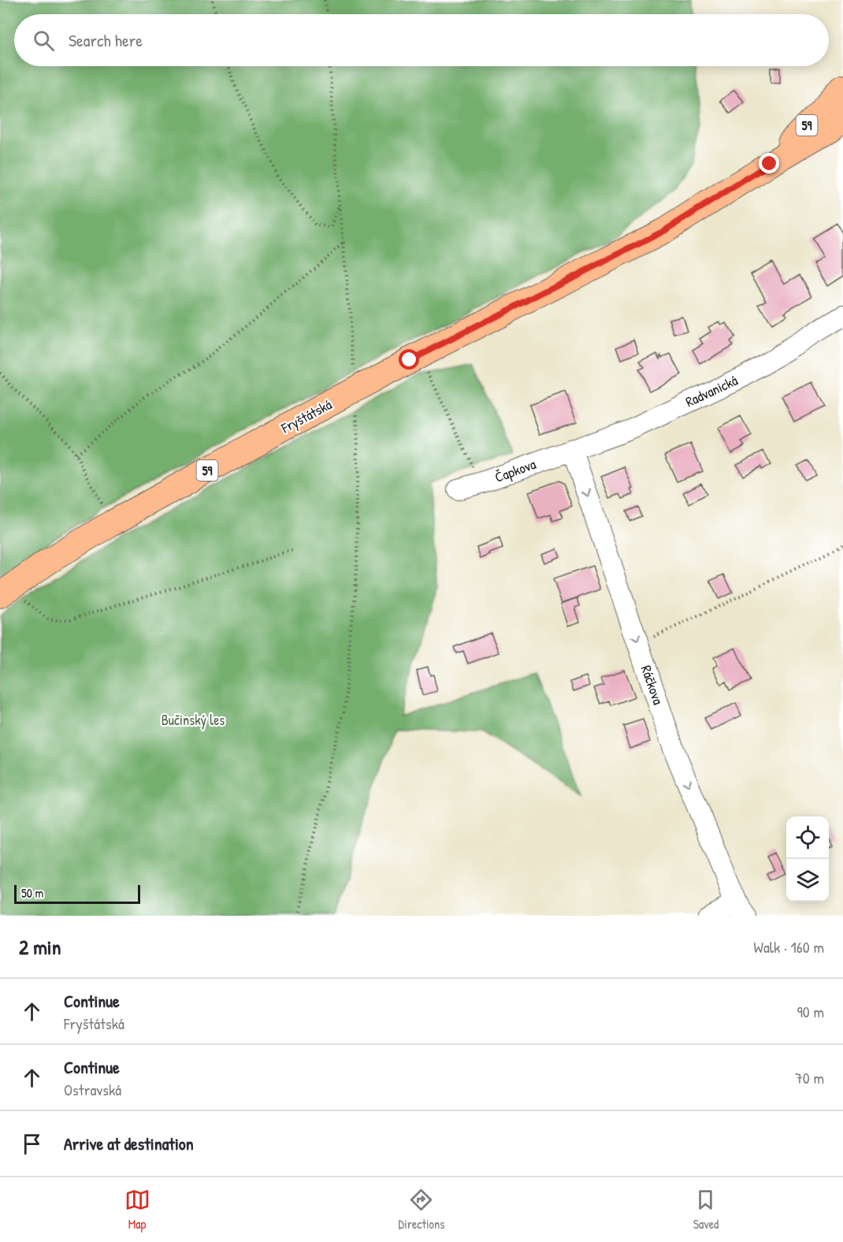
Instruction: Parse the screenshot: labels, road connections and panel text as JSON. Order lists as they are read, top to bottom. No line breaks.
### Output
{"streets":{"main road":["59","Fryštátská"],"street":["Radvanická","Čapkova","Ráčkova"]},"crossings":[["59","Fryštátská"],["Radvanická","Čapkova"],["Radvanická","Ráčkova"],["Čapkova","Ráčkova"]],"one_way":["Ráčkova"],"parks":["Bučinský les"],"scale_bar":"50 m","page":{"search":"Search here","scale":"50 m","heading":["2 min","Walk · 160 m"],"list":[["Continue","Fryštátská","90 m"],["Continue","Ostravská","70 m"],"Arrive at destination"],"nav":["Map","Directions","Saved"]}}
